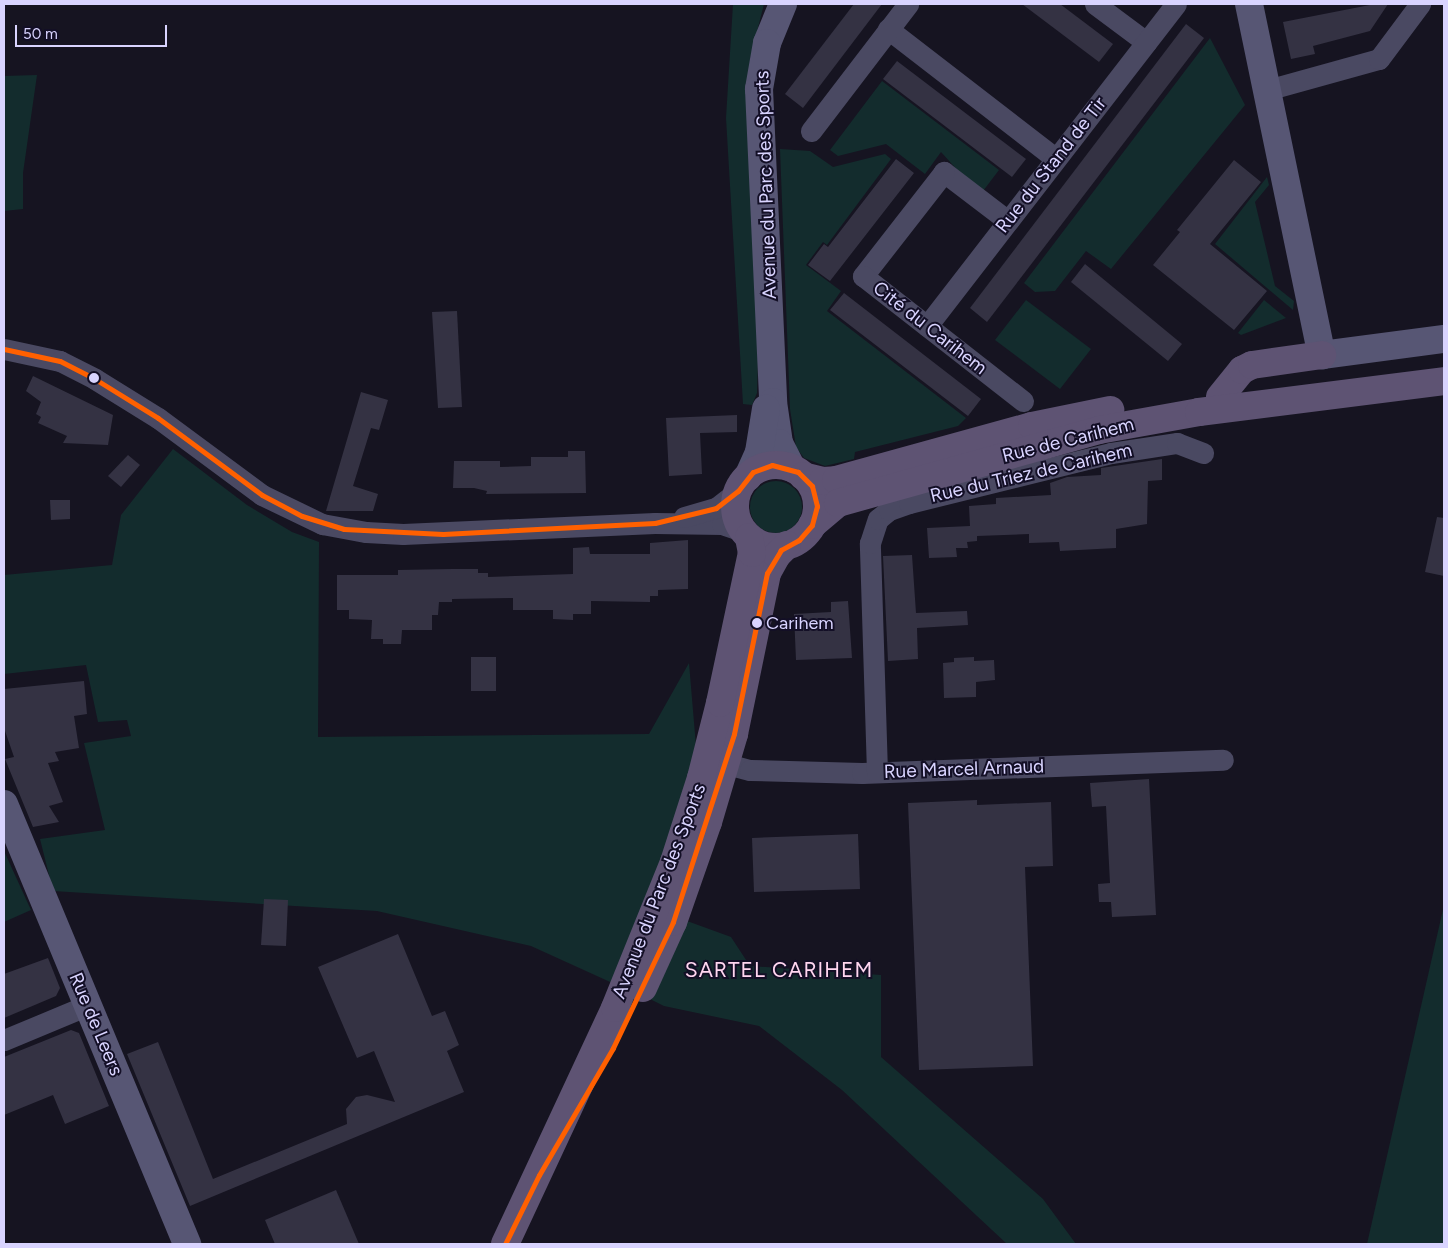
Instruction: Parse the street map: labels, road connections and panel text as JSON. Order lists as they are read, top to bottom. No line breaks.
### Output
{"streets":{"main road":["Avenue du Parc des Sports","Rue de Carihem"],"street":["Rue du Stand de Tir","Cité du Carihem","Rue du Triez de Carihem","Rue Marcel Arnaud","Rue de Leers"]},"crossings":[["Rue du Stand de Tir","Cité du Carihem"],["Avenue du Parc des Sports","Rue de Carihem"],["Avenue du Parc des Sports","Rue Marcel Arnaud"],["Rue du Triez de Carihem","Rue Marcel Arnaud"]],"districts":["SARTEL CARIHEM"],"places":["Carihem"],"scale_bar":"50 m"}
